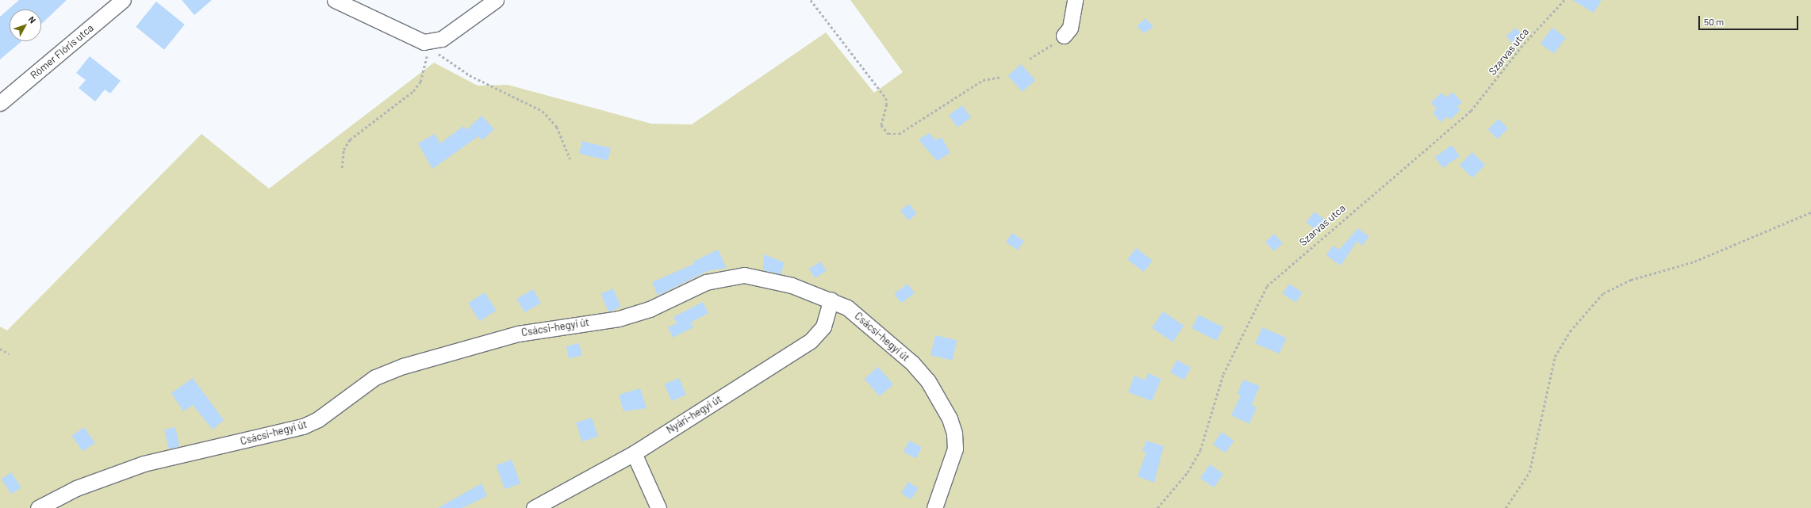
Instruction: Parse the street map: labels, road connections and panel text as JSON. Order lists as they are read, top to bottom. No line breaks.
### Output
{"streets":{"street":["Rómer Flóris utca","Csácsi-hegyi út","Nyári-hegyi út"],"path":["Szarvas utca"]},"crossings":[["Csácsi-hegyi út","Nyári-hegyi út"]],"scale_bar":"50 m","north":"top right"}
